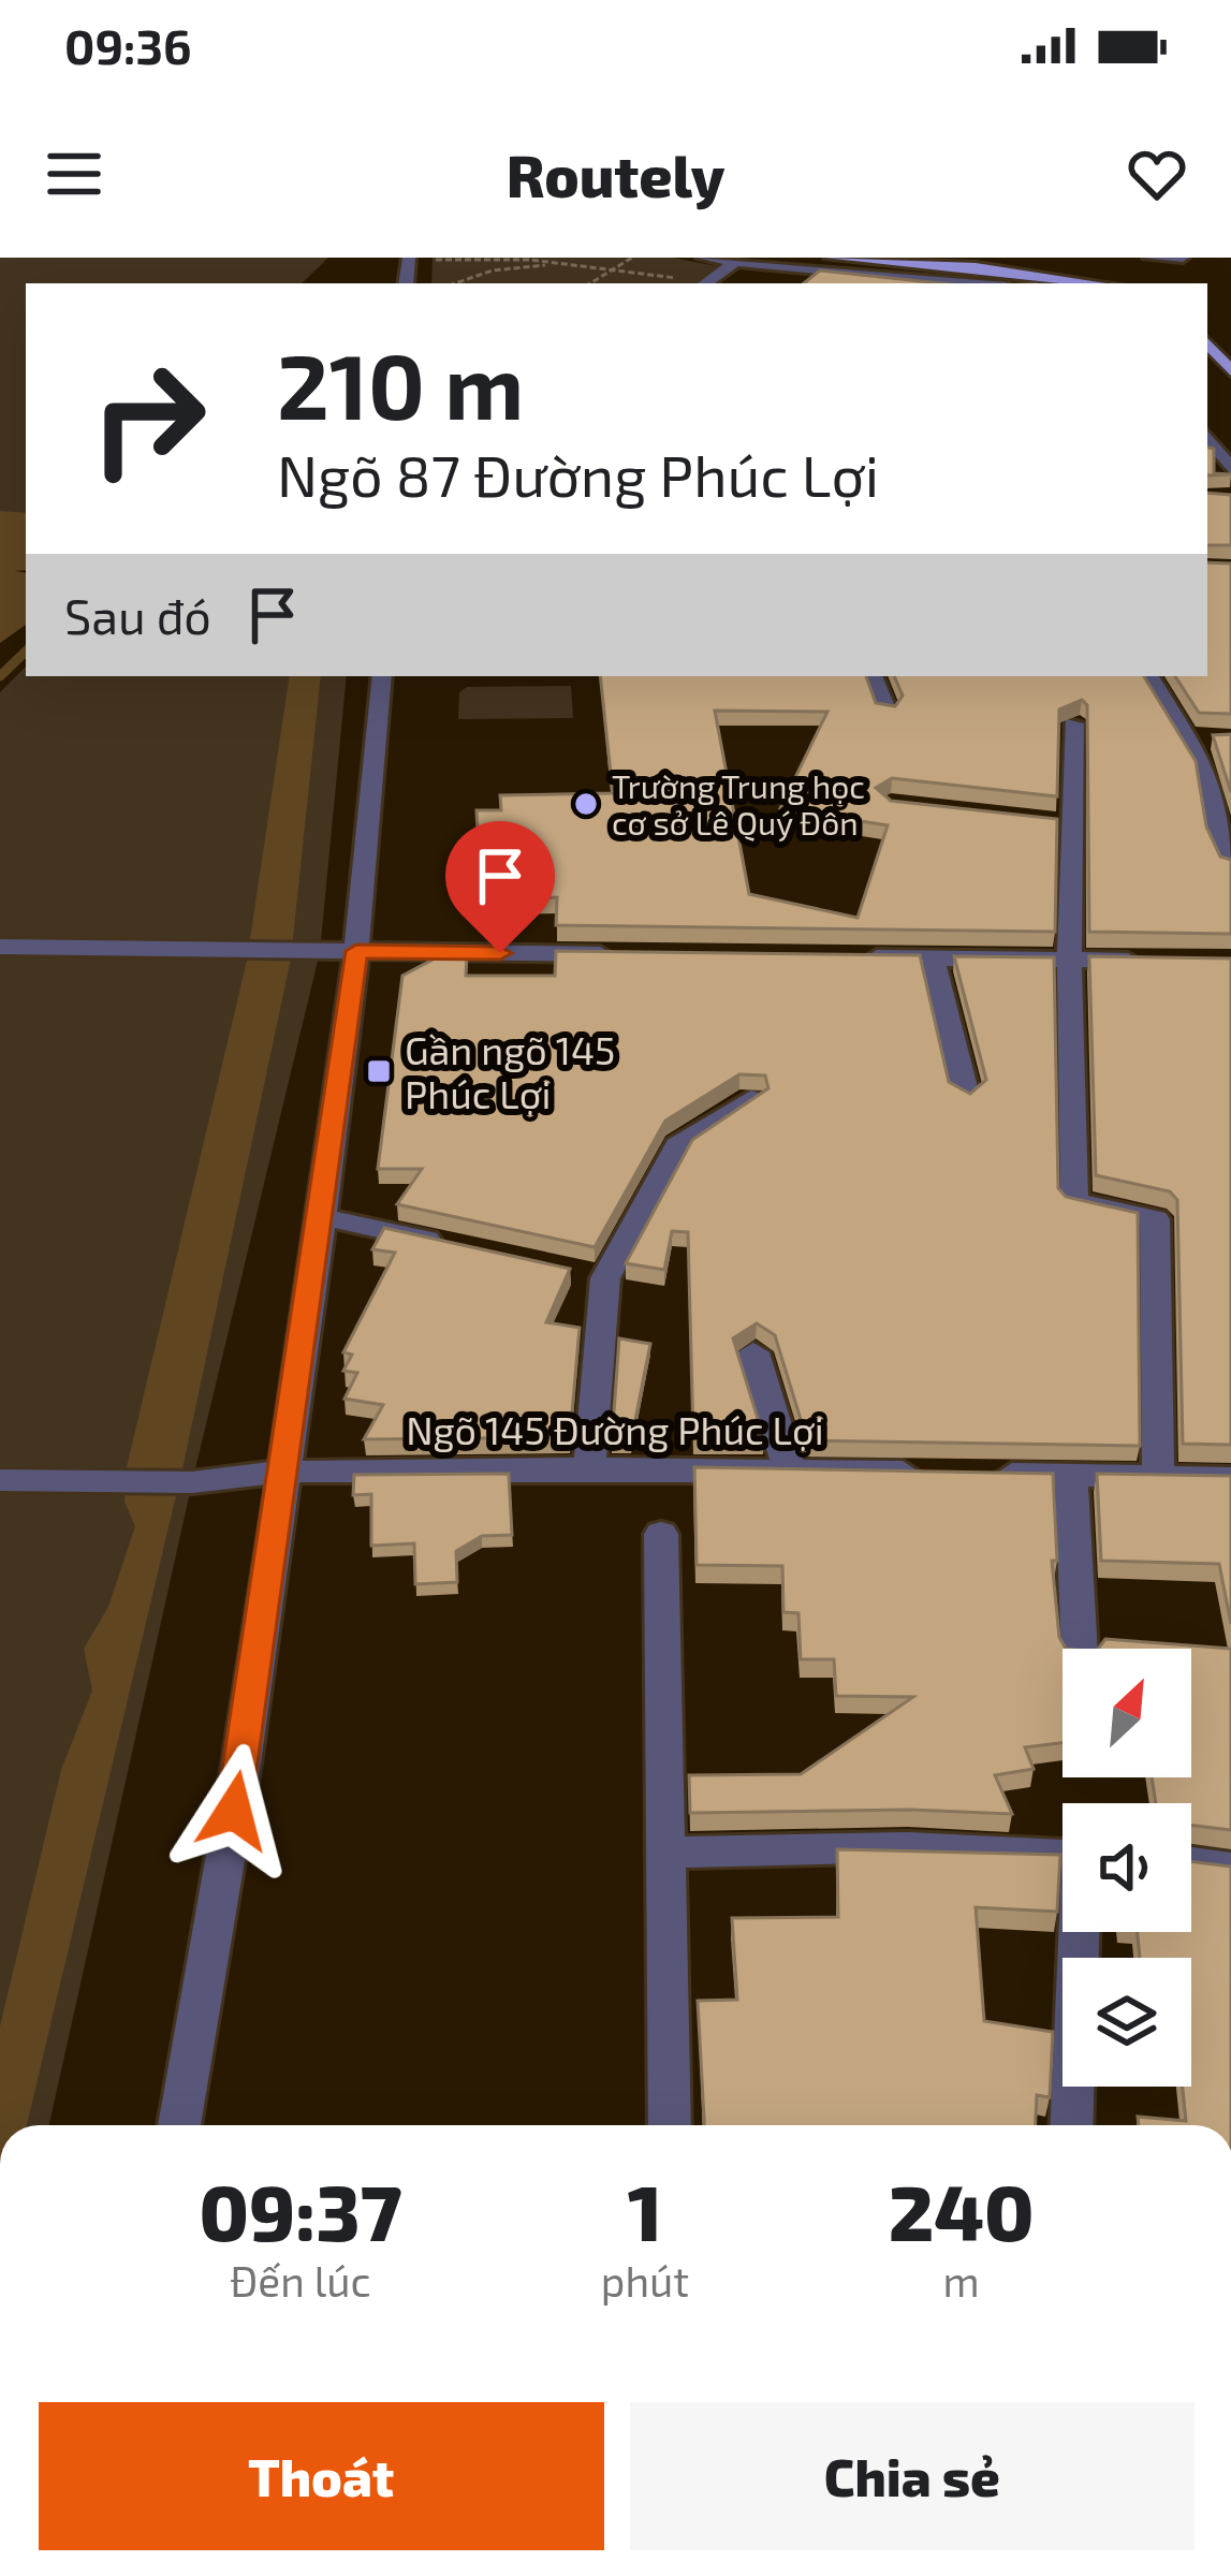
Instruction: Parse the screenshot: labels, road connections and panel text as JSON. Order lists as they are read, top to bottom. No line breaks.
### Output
{"streets":{"street":["Ngõ 145 Đường Phúc Lợi"]},"places":{"other":["Trường Trung học cơ sở Lê Quý Đôn"],"transit":["Gần ngõ 145 Phúc Lợi"]},"north":"top right","page":{"status":"09:36","header":"Routely","turn":["210 m","Ngõ 87 Đường Phúc Lợi"],"then":"Sau đó","eta":["09:37","Đến lúc","1","phút","240","m"],"buttons":["Thoát","Chia sẻ"]}}
